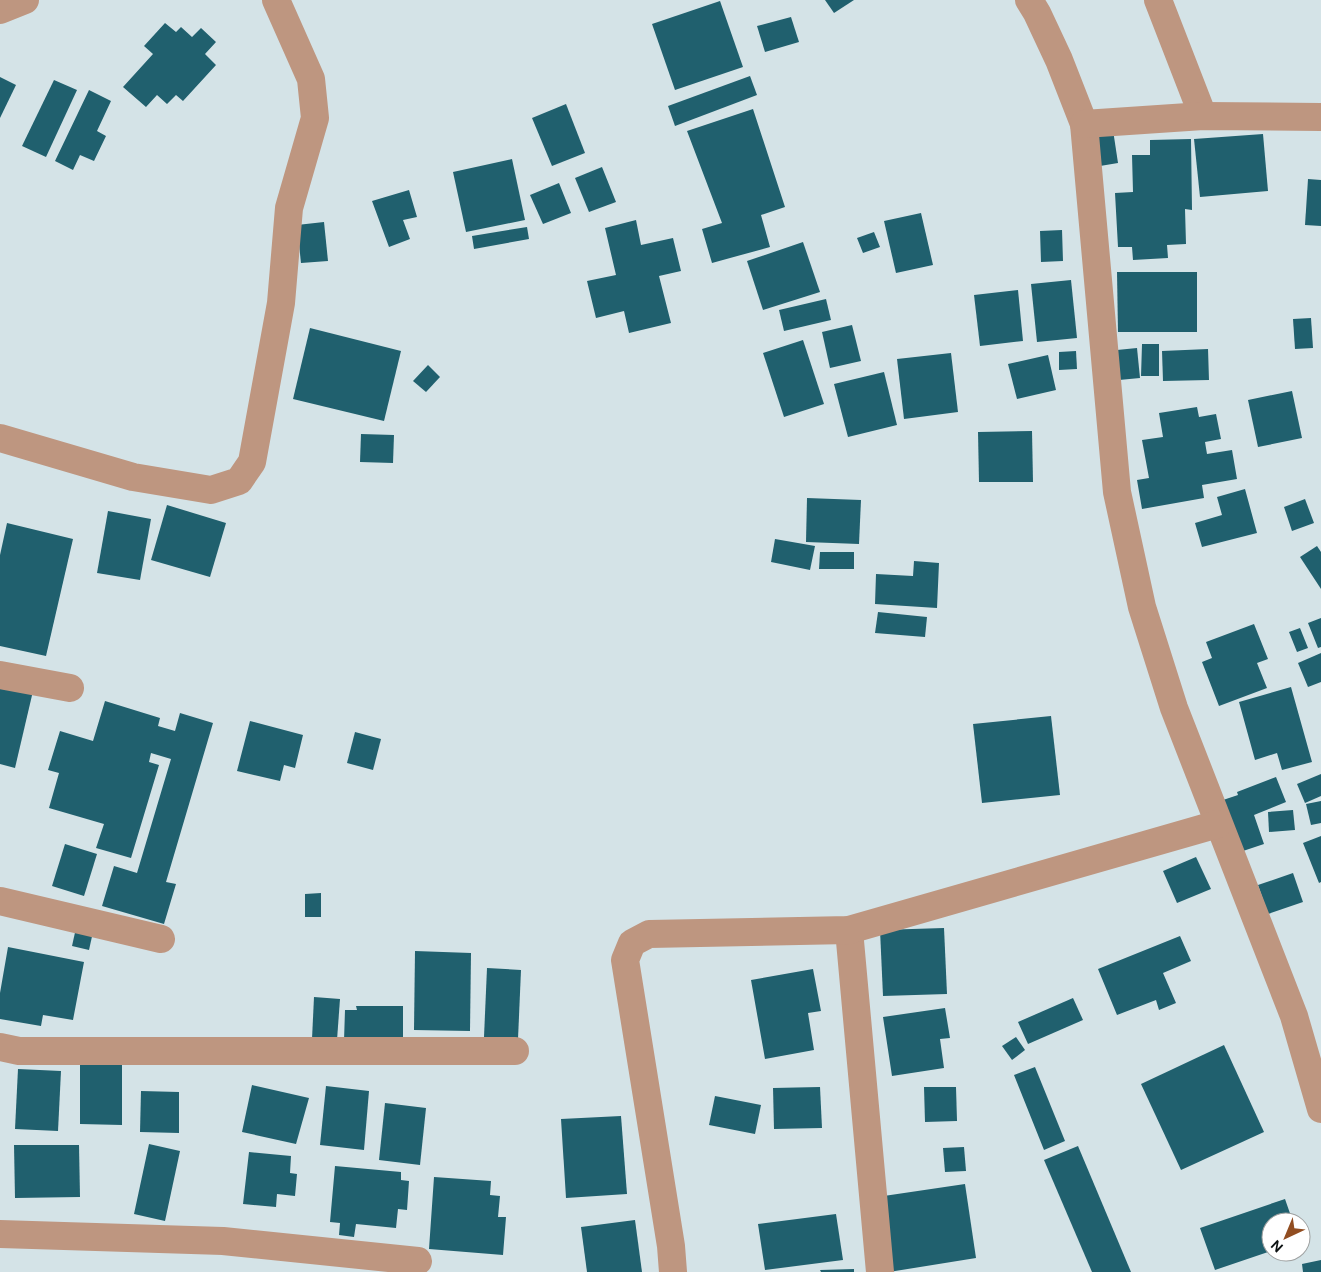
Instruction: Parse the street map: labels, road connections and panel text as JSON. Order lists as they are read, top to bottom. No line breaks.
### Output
{"north":"bottom left"}
